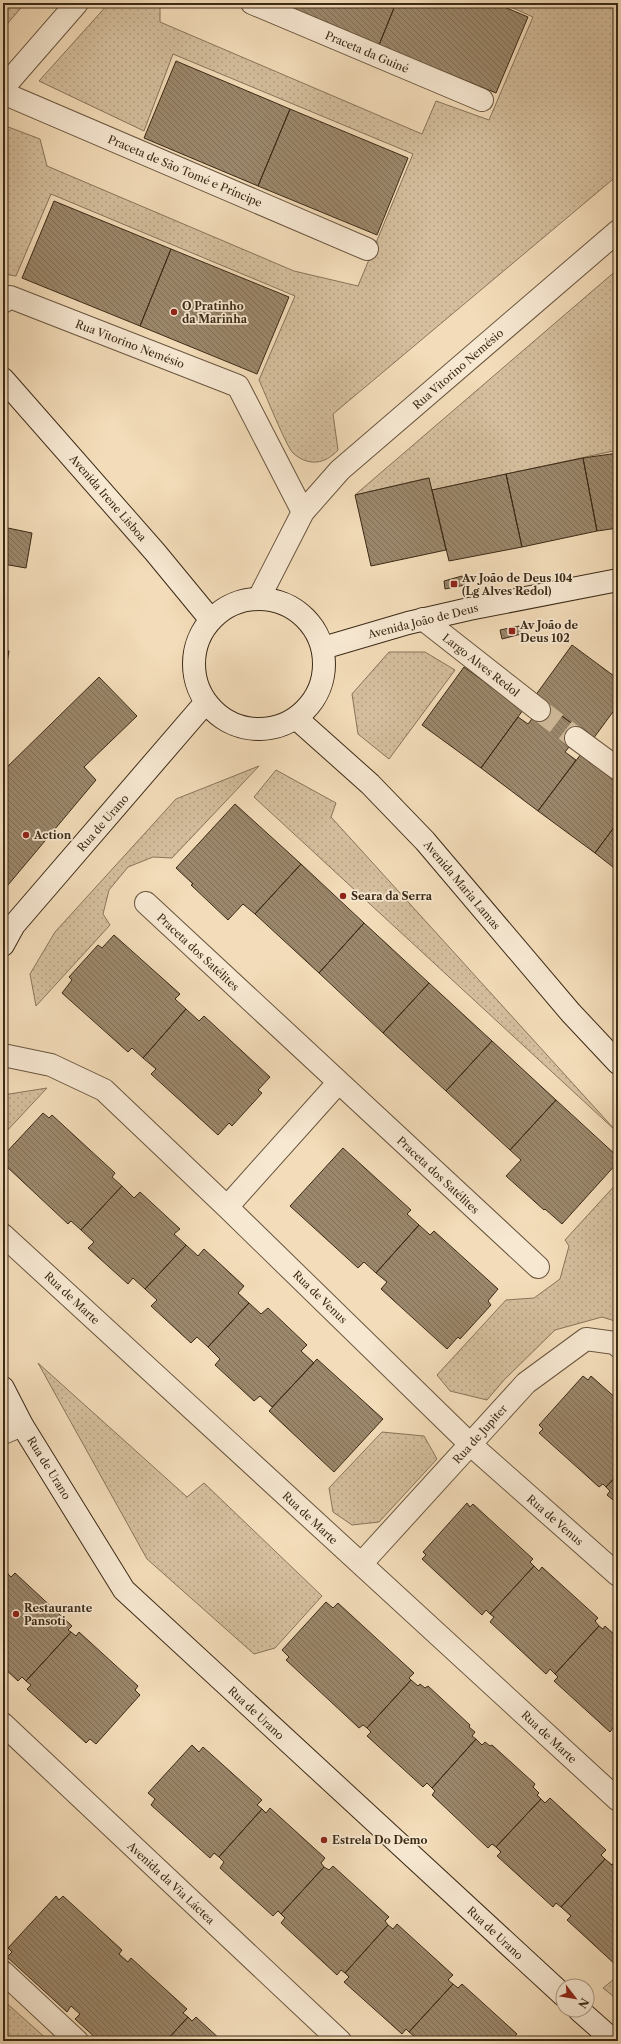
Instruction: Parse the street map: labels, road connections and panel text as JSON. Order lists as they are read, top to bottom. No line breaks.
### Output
{"streets":{"street":["Praceta da Guiné","Praceta de São Tomé e Príncipe","Rua Vitorino Nemésio","Avenida Irene Lisboa","Avenida João de Deus","Largo Alves Redol","Rua de Urano","Avenida Maria Lamas","Praceta dos Satélites","Rua de Venus","Rua de Marte","Rua de Jupiter","Avenida da Via Láctea"]},"crossings":[["Rua Vitorino Nemésio","Avenida Irene Lisboa"],["Rua Vitorino Nemésio","Avenida João de Deus"],["Rua Vitorino Nemésio","Rua de Urano"],["Rua Vitorino Nemésio","Avenida Maria Lamas"],["Avenida Irene Lisboa","Avenida João de Deus"],["Avenida Irene Lisboa","Rua de Urano"],["Avenida Irene Lisboa","Avenida Maria Lamas"],["Avenida João de Deus","Largo Alves Redol"],["Avenida João de Deus","Rua de Urano"],["Avenida João de Deus","Avenida Maria Lamas"],["Rua de Urano","Avenida Maria Lamas"],["Rua de Venus","Rua de Jupiter"],["Rua de Marte","Rua de Jupiter"]],"places":{"other":["O Pratinho da Marinha","Action","Seara da Serra","Restaurante Pansoti","Estrela Do Demo"],"transit":["Av João de Deus 104 (Lg Alves Redol)","Av João de Deus 102"]},"north":"bottom right"}
